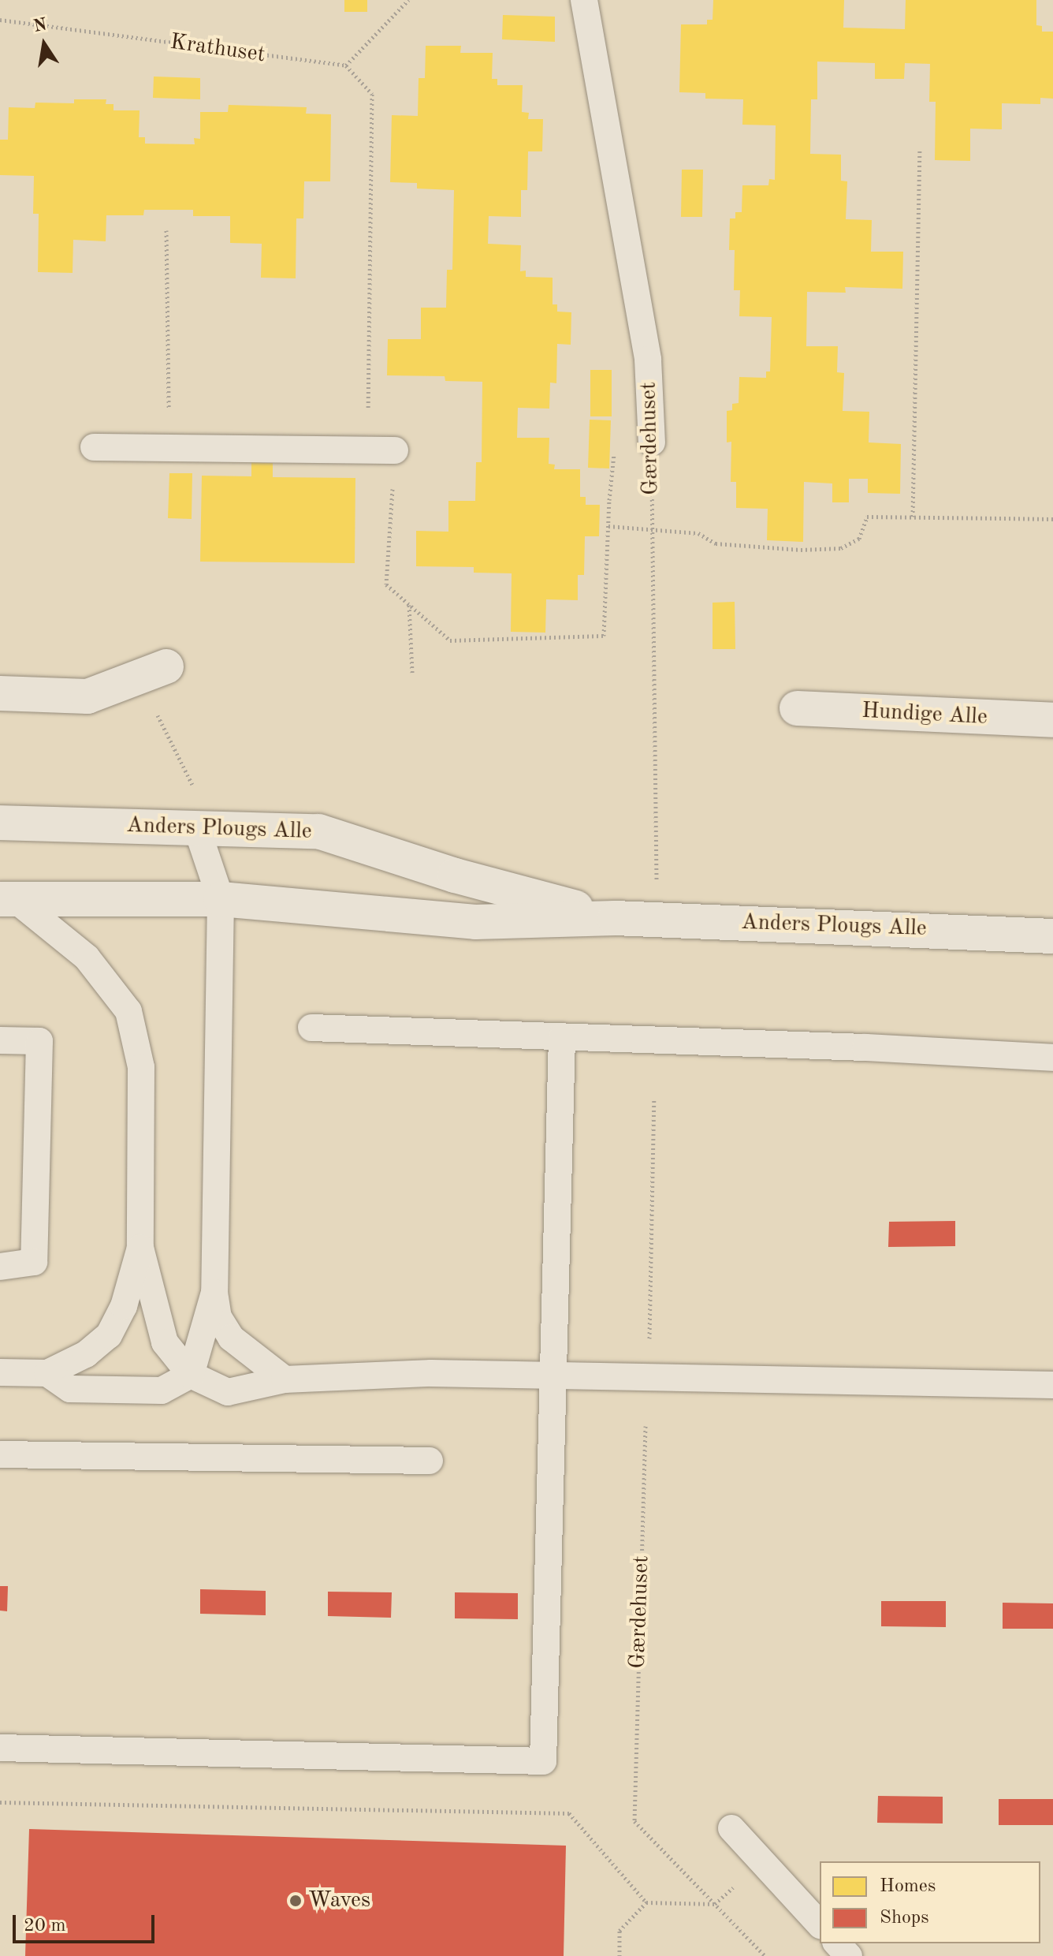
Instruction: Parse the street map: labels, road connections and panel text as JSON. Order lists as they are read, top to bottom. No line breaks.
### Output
{"streets":{"street":["Hundige Alle","Anders Plougs Alle"],"lane":["Gærdehuset"],"path":["Krathuset"]},"places":["Waves"],"legend":["Homes","Shops"],"scale_bar":"20 m","north":"top"}
